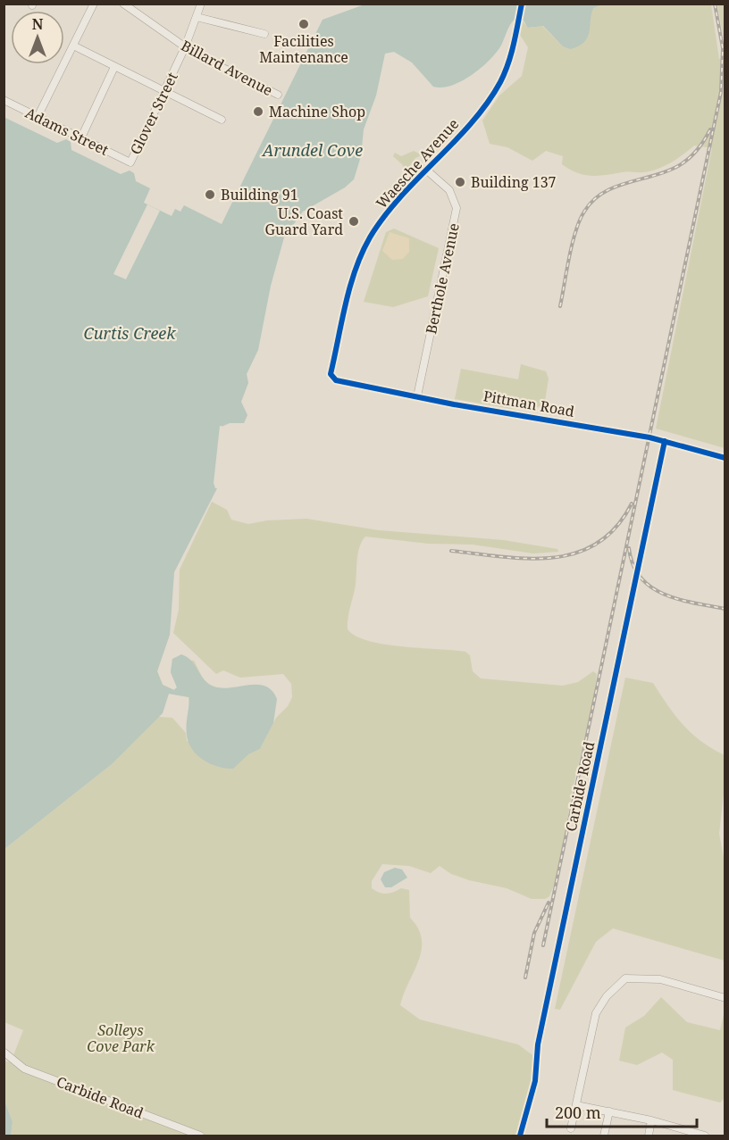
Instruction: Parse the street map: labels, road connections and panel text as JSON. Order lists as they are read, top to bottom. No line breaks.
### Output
{"streets":{"street":["Billard Avenue","Glover Street","Adams Street","Waesche Avenue","Berthole Avenue","Pittman Road","Carbide Road"]},"crossings":[["Billard Avenue","Glover Street"],["Glover Street","Adams Street"],["Waesche Avenue","Berthole Avenue"],["Waesche Avenue","Pittman Road"],["Berthole Avenue","Pittman Road"],["Pittman Road","Carbide Road"]],"water":["Arundel Cove","Curtis Creek"],"parks":["Solleys Cove Park"],"places":["Facilities Maintenance","Machine Shop","Building 137","Building 91","U.S. Coast Guard Yard"],"scale_bar":"200 m","north":"top"}
